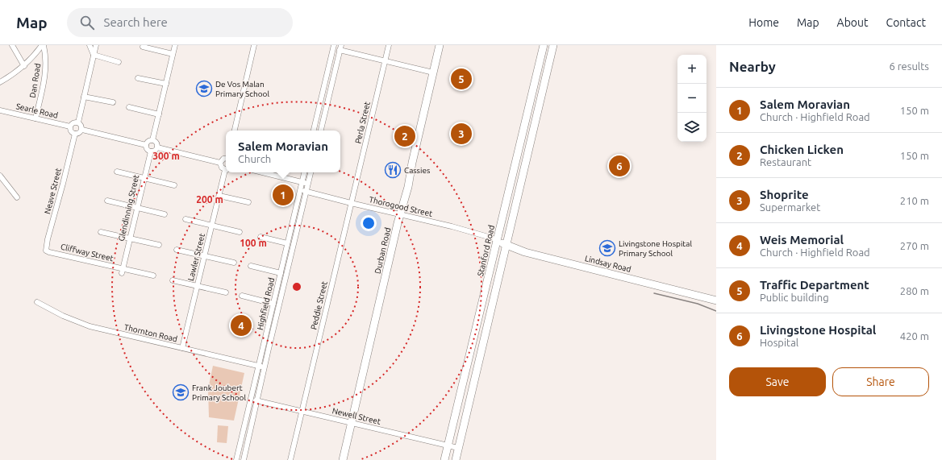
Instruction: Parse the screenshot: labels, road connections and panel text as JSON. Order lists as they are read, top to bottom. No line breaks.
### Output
{"streets":{"main road":["Durban Road","Stanford Road","Lindsay Road"],"street":["Dan Road","Searle Road","Perla Street","Neave Street","Thorogood Street","Glendinning Street","Cliffway Street","Lawler Street","Highfield Road","Peddie Street","Thornton Road","Newell Street"]},"crossings":[["Dan Road","Searle Road"],["Searle Road","Neave Street"],["Perla Street","Thorogood Street"],["Perla Street","Peddie Street"],["Neave Street","Cliffway Street"],["Thorogood Street","Durban Road"],["Thorogood Street","Stanford Road"],["Thorogood Street","Lindsay Road"],["Thorogood Street","Highfield Road"],["Thorogood Street","Peddie Street"],["Glendinning Street","Cliffway Street"],["Durban Road","Newell Street"],["Stanford Road","Lindsay Road"],["Stanford Road","Newell Street"],["Lawler Street","Thornton Road"],["Highfield Road","Thornton Road"],["Highfield Road","Newell Street"],["Peddie Street","Newell Street"]],"places":{"school or university":["De Vos Malan Primary School","Livingstone Hospital Primary School","Frank Joubert Primary School"],"restaurant":["Cassies"]},"page":{"header":"Map","search":"Search here","nav":["Home","Map","About","Contact"],"heading":["Nearby","6 results"],"map_buttons":["+","−"],"pins":["5","3","2","6","1","4"],"list":[{"mark":"1","name":"Salem Moravian","note":"Church · Highfield Road","value":"150 m"},{"mark":"2","name":"Chicken Licken","note":"Restaurant","value":"150 m"},{"mark":"3","name":"Shoprite","note":"Supermarket","value":"210 m"},{"mark":"4","name":"Weis Memorial","note":"Church · Highfield Road","value":"270 m"},{"mark":"5","name":"Traffic Department","note":"Public building","value":"280 m"},{"mark":"6","name":"Livingstone Hospital","note":"Hospital","value":"420 m"}],"popup":["Salem Moravian","Church"],"buttons":["Save","Share"]},"rings":["300 m","200 m","100 m"]}
